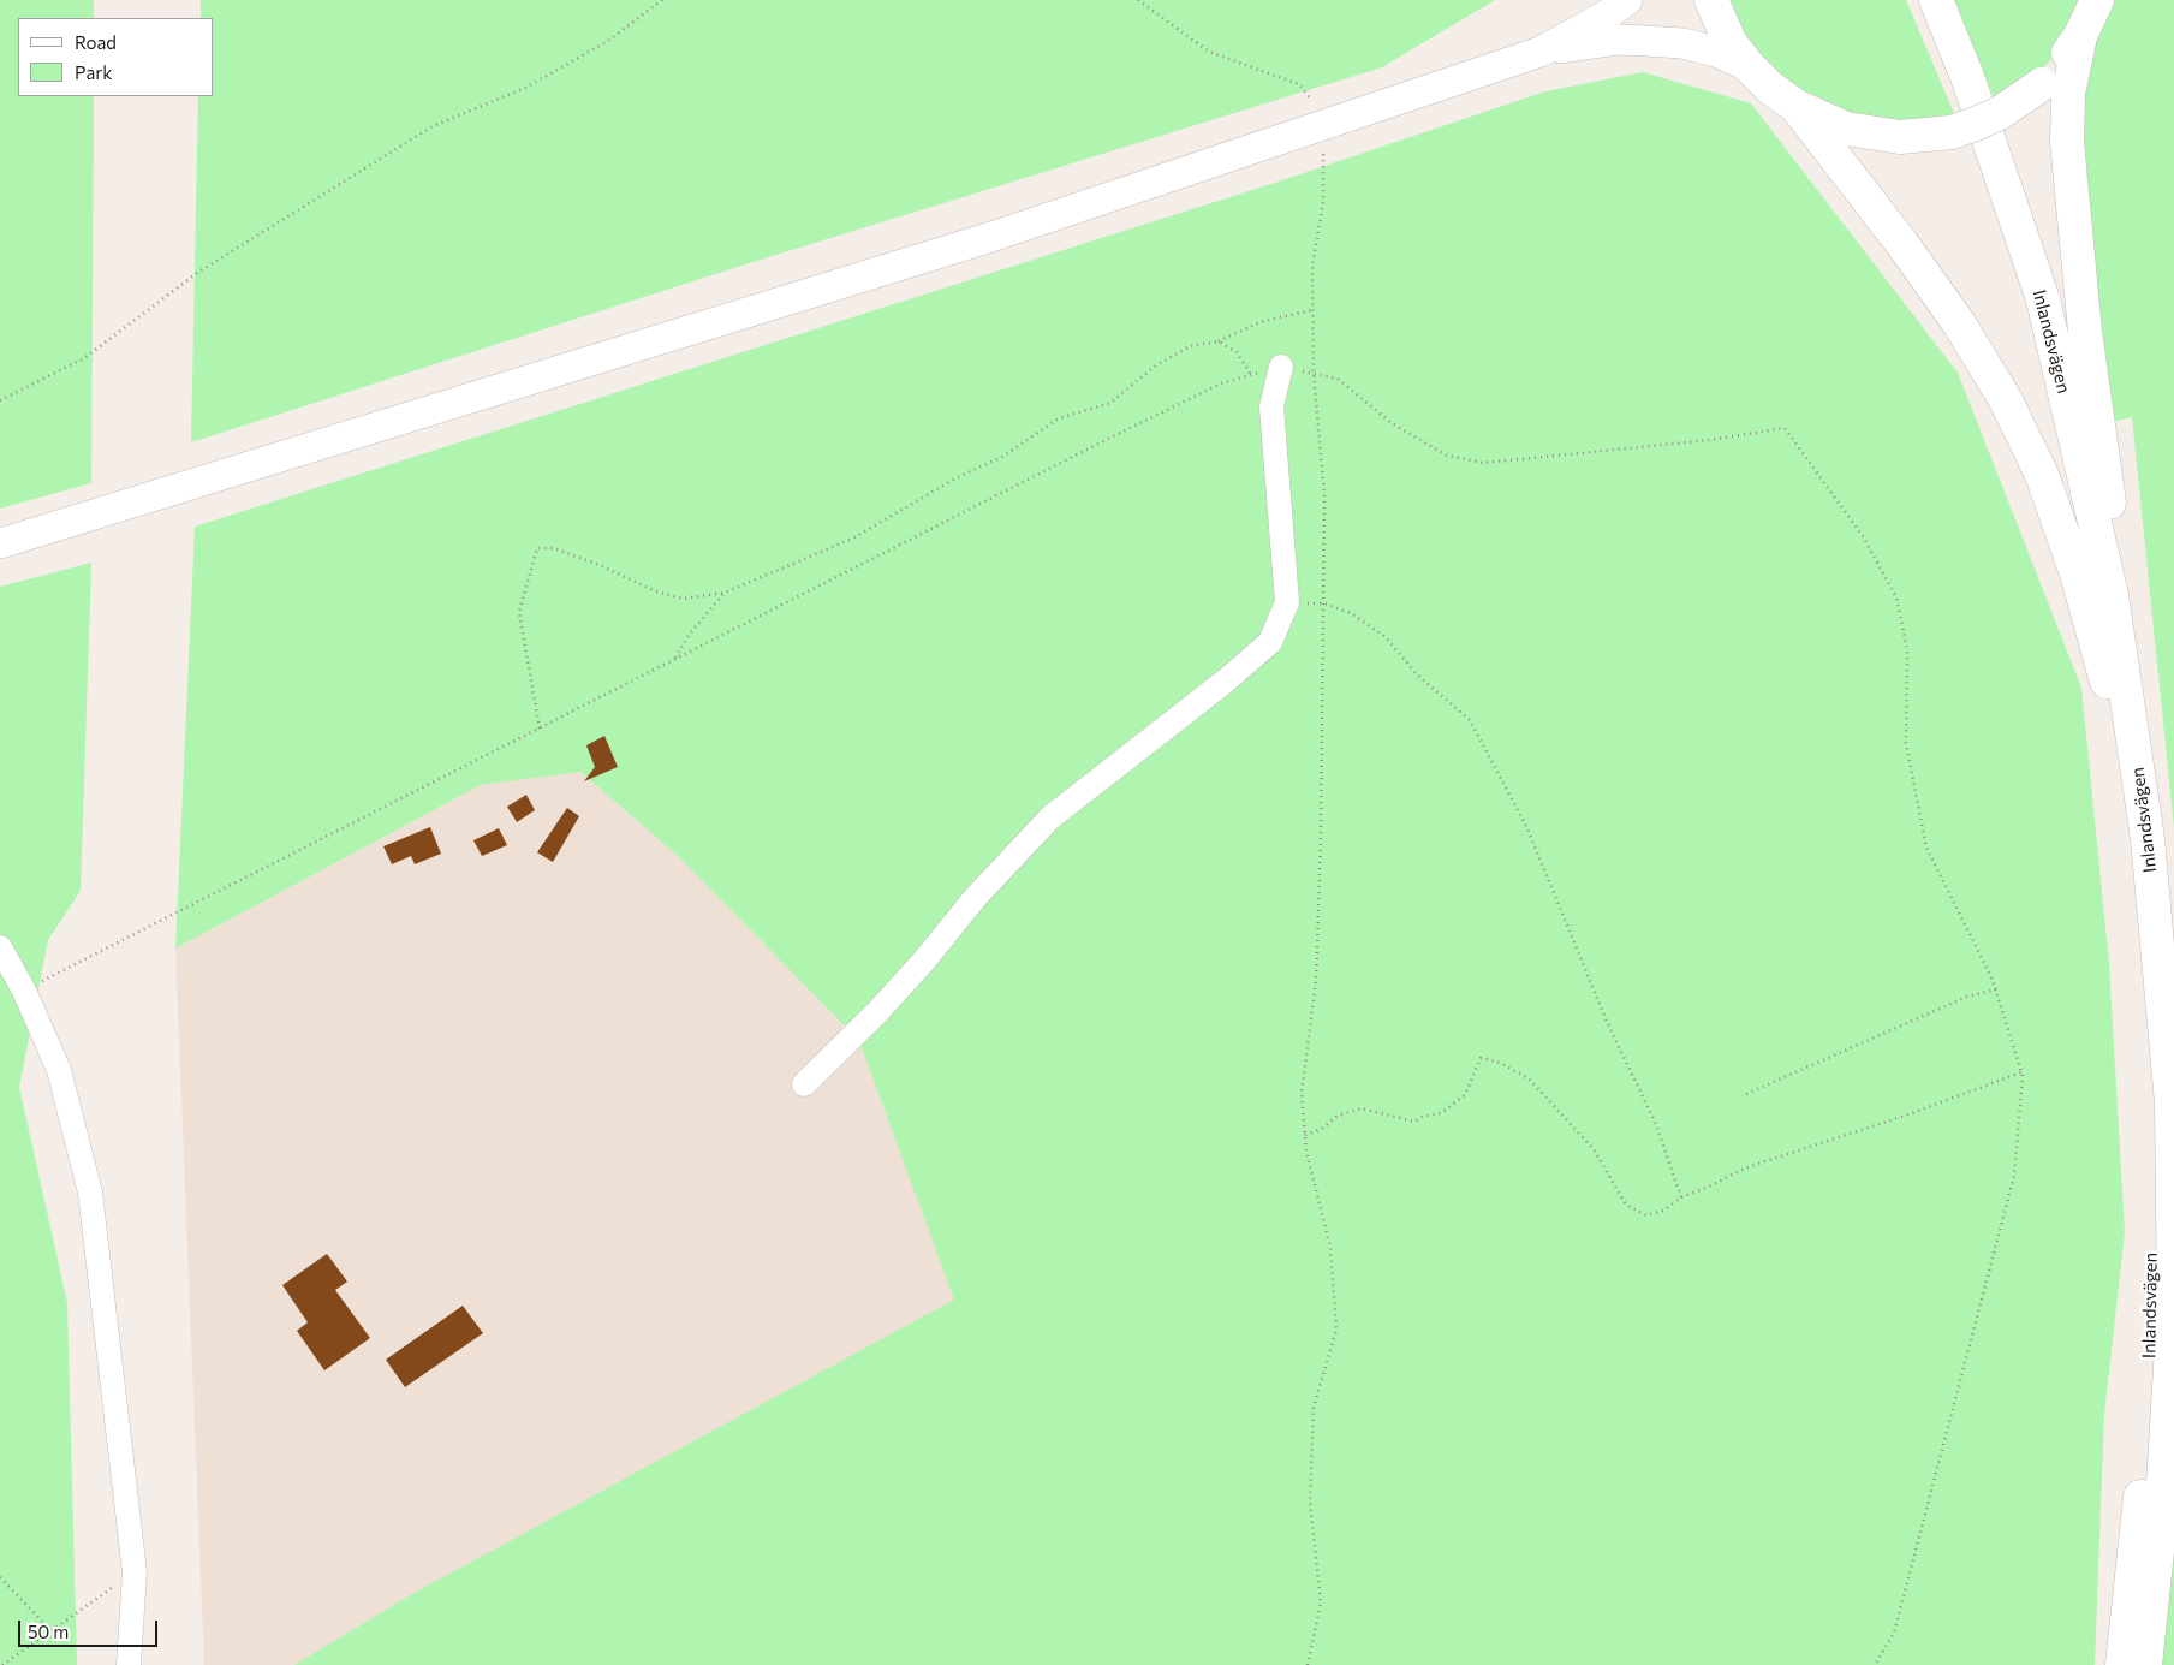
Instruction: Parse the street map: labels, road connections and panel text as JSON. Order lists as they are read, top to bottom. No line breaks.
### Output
{"streets":{"highway":["Inlandsvägen"]},"legend":["Road","Park"],"scale_bar":"50 m"}
